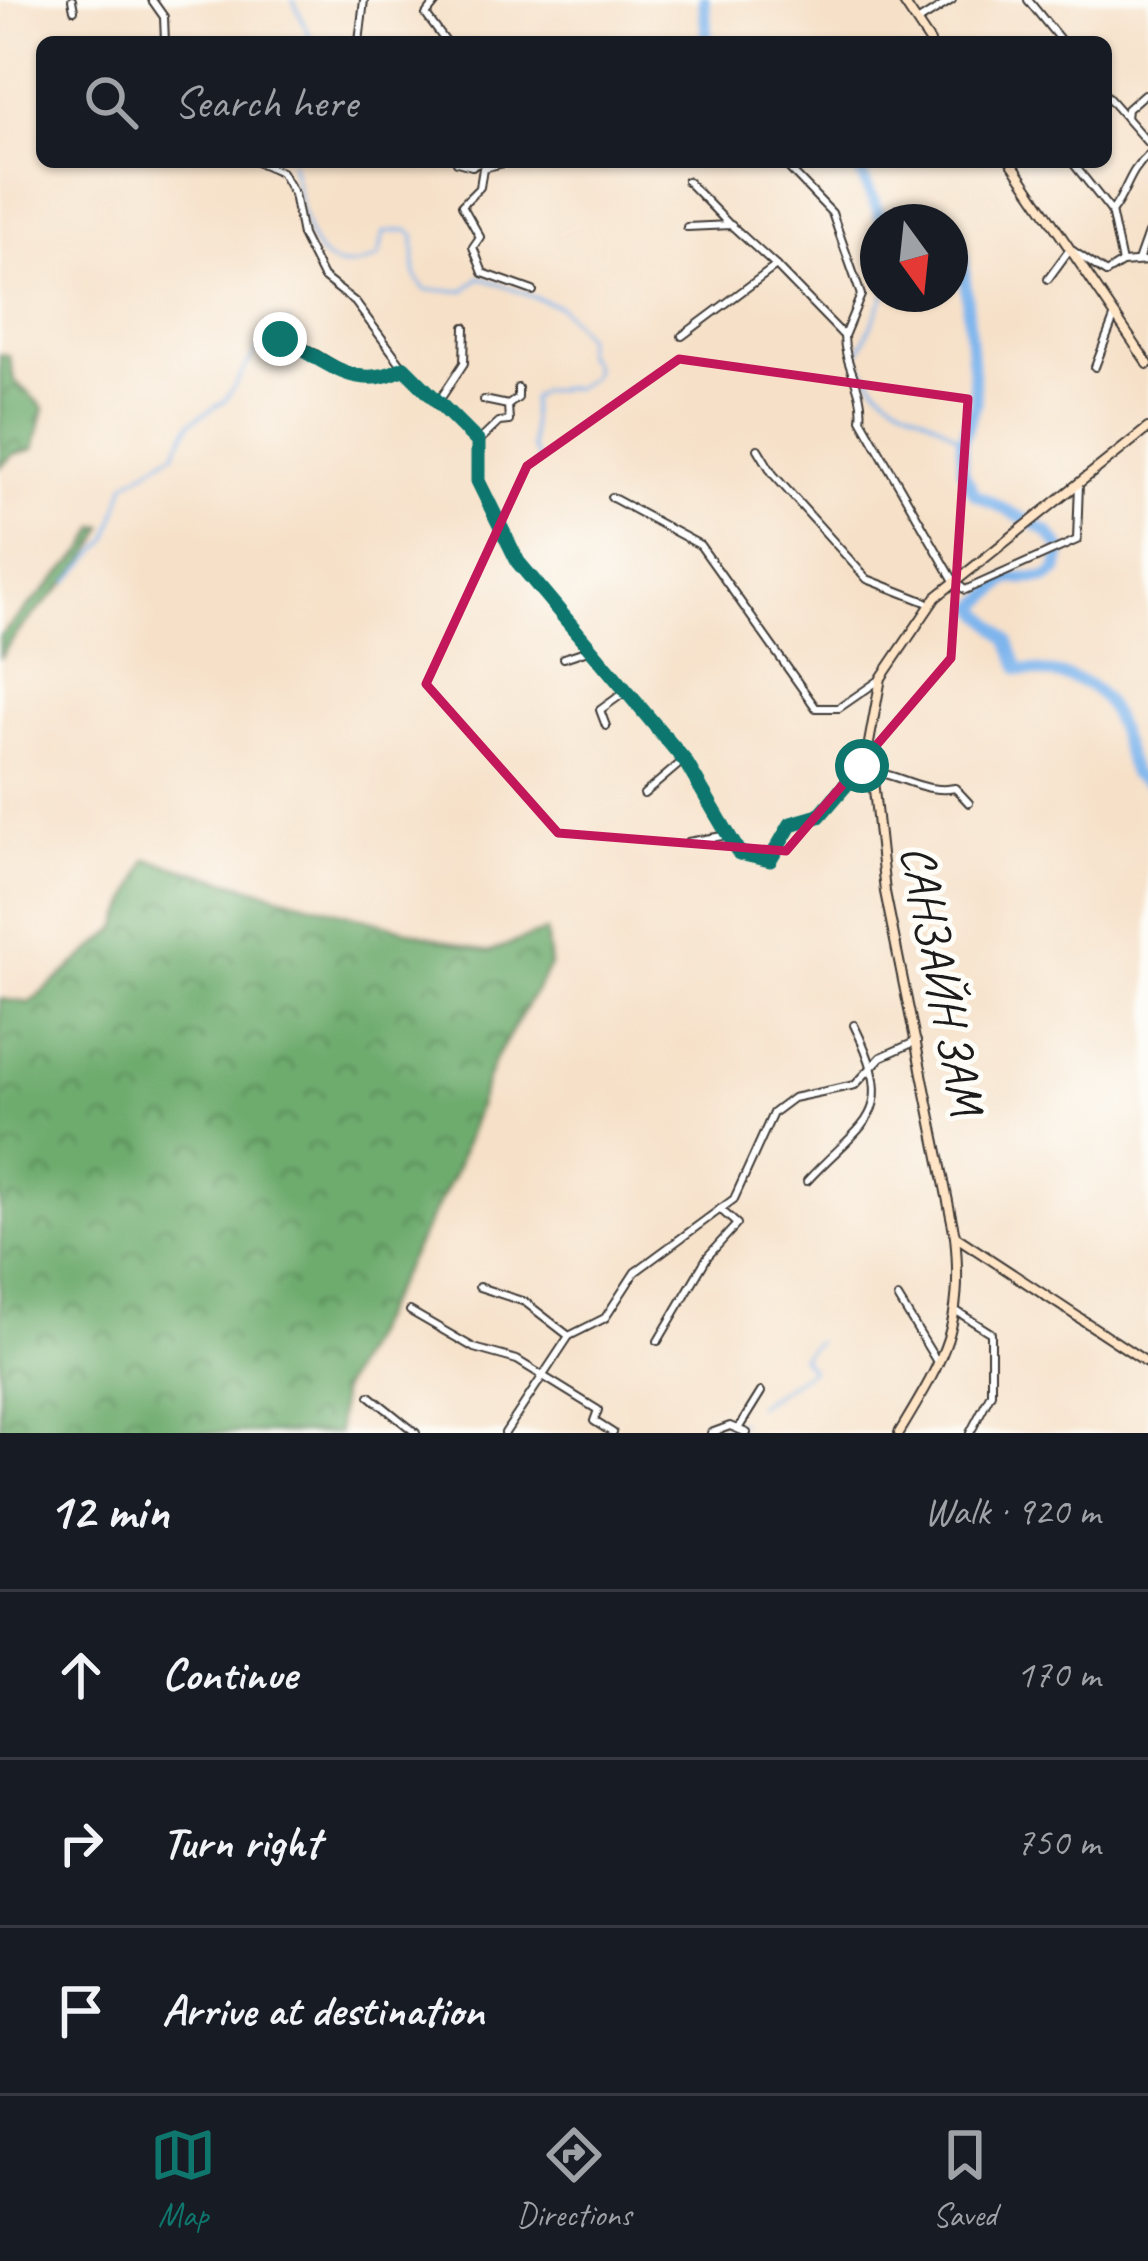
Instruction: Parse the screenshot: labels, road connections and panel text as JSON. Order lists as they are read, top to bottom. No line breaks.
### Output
{"streets":{"main road":["САНЗАЙН ЗАМ"]},"north":"bottom","page":{"search":"Search here","heading":["12 min","Walk · 920 m"],"list":[["Continue","170 m"],["Turn right","750 m"],"Arrive at destination"],"nav":["Map","Directions","Saved"]}}
